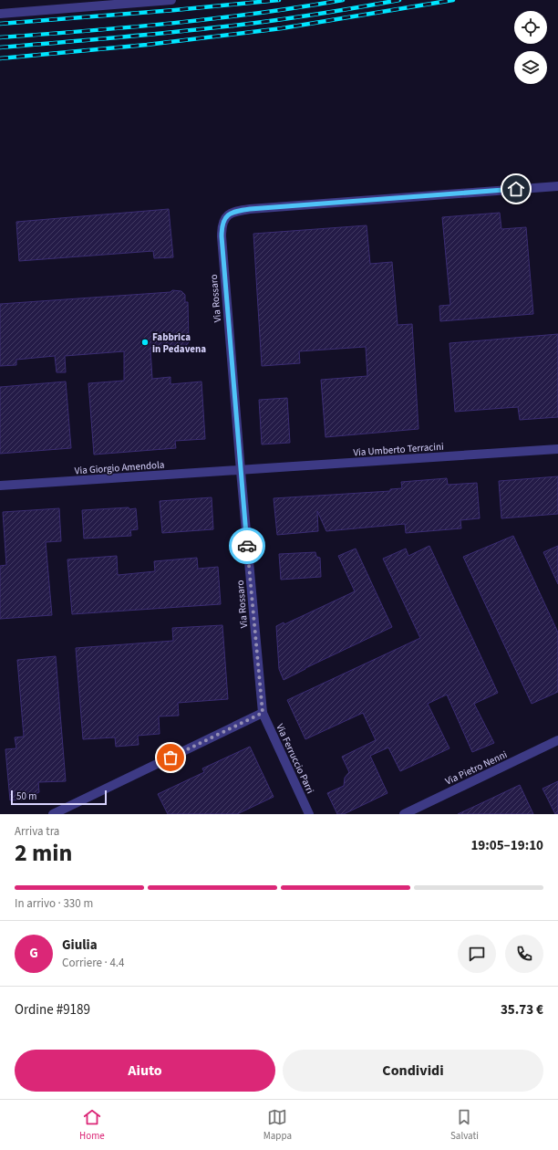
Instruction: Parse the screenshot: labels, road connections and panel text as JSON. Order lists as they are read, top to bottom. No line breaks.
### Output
{"streets":{"street":["Via Rossaro","Via Umberto Terracini","Via Giorgio Amendola","Via Ferruccio Parri","Via Pietro Nenni"]},"crossings":[["Via Rossaro","Via Umberto Terracini"],["Via Rossaro","Via Giorgio Amendola"],["Via Rossaro","Via Ferruccio Parri"],["Via Umberto Terracini","Via Giorgio Amendola"]],"places":["Fabbrica in Pedavena"],"scale_bar":"50 m","page":{"scale":"50 m","heading":["2 min","Arriva tra","19:05–19:10"],"panel":["Giulia","Corriere · 4.4","Ordine #9189","35.73 €"],"bar":"In arrivo · 330 m","round":"G","buttons":["Aiuto","Condividi"],"tabs":["Home","Mappa","Salvati"]}}
